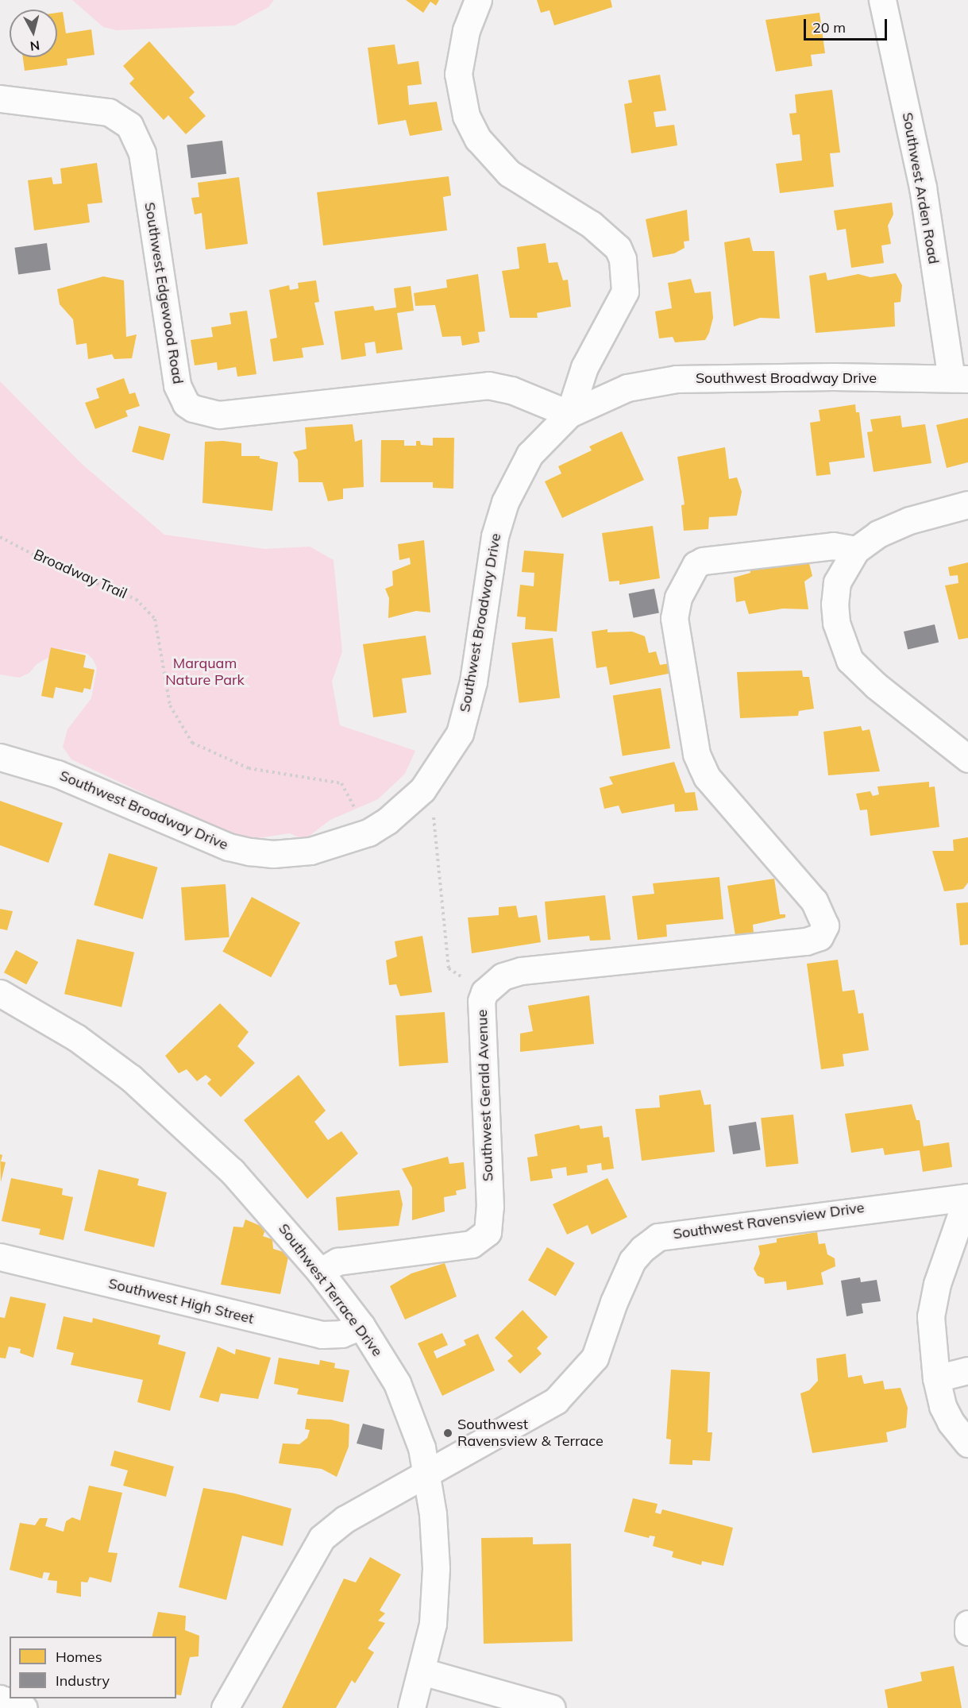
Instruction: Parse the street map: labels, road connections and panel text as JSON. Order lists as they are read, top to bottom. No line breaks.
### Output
{"streets":{"street":["Southwest Arden Road","Southwest Edgewood Road","Southwest Broadway Drive","Southwest Gerald Avenue","Southwest Ravensview Drive","Southwest Terrace Drive","Southwest High Street"],"path":["Broadway Trail"]},"crossings":[["Southwest Arden Road","Southwest Broadway Drive"],["Southwest Edgewood Road","Southwest Broadway Drive"],["Southwest Broadway Drive","Broadway Trail"],["Southwest Gerald Avenue","Southwest Terrace Drive"],["Southwest Ravensview Drive","Southwest Terrace Drive"],["Southwest Terrace Drive","Southwest High Street"]],"parks":["Marquam Nature Park"],"places":["Southwest Ravensview & Terrace"],"legend":["Homes","Industry"],"scale_bar":"20 m","north":"bottom"}
